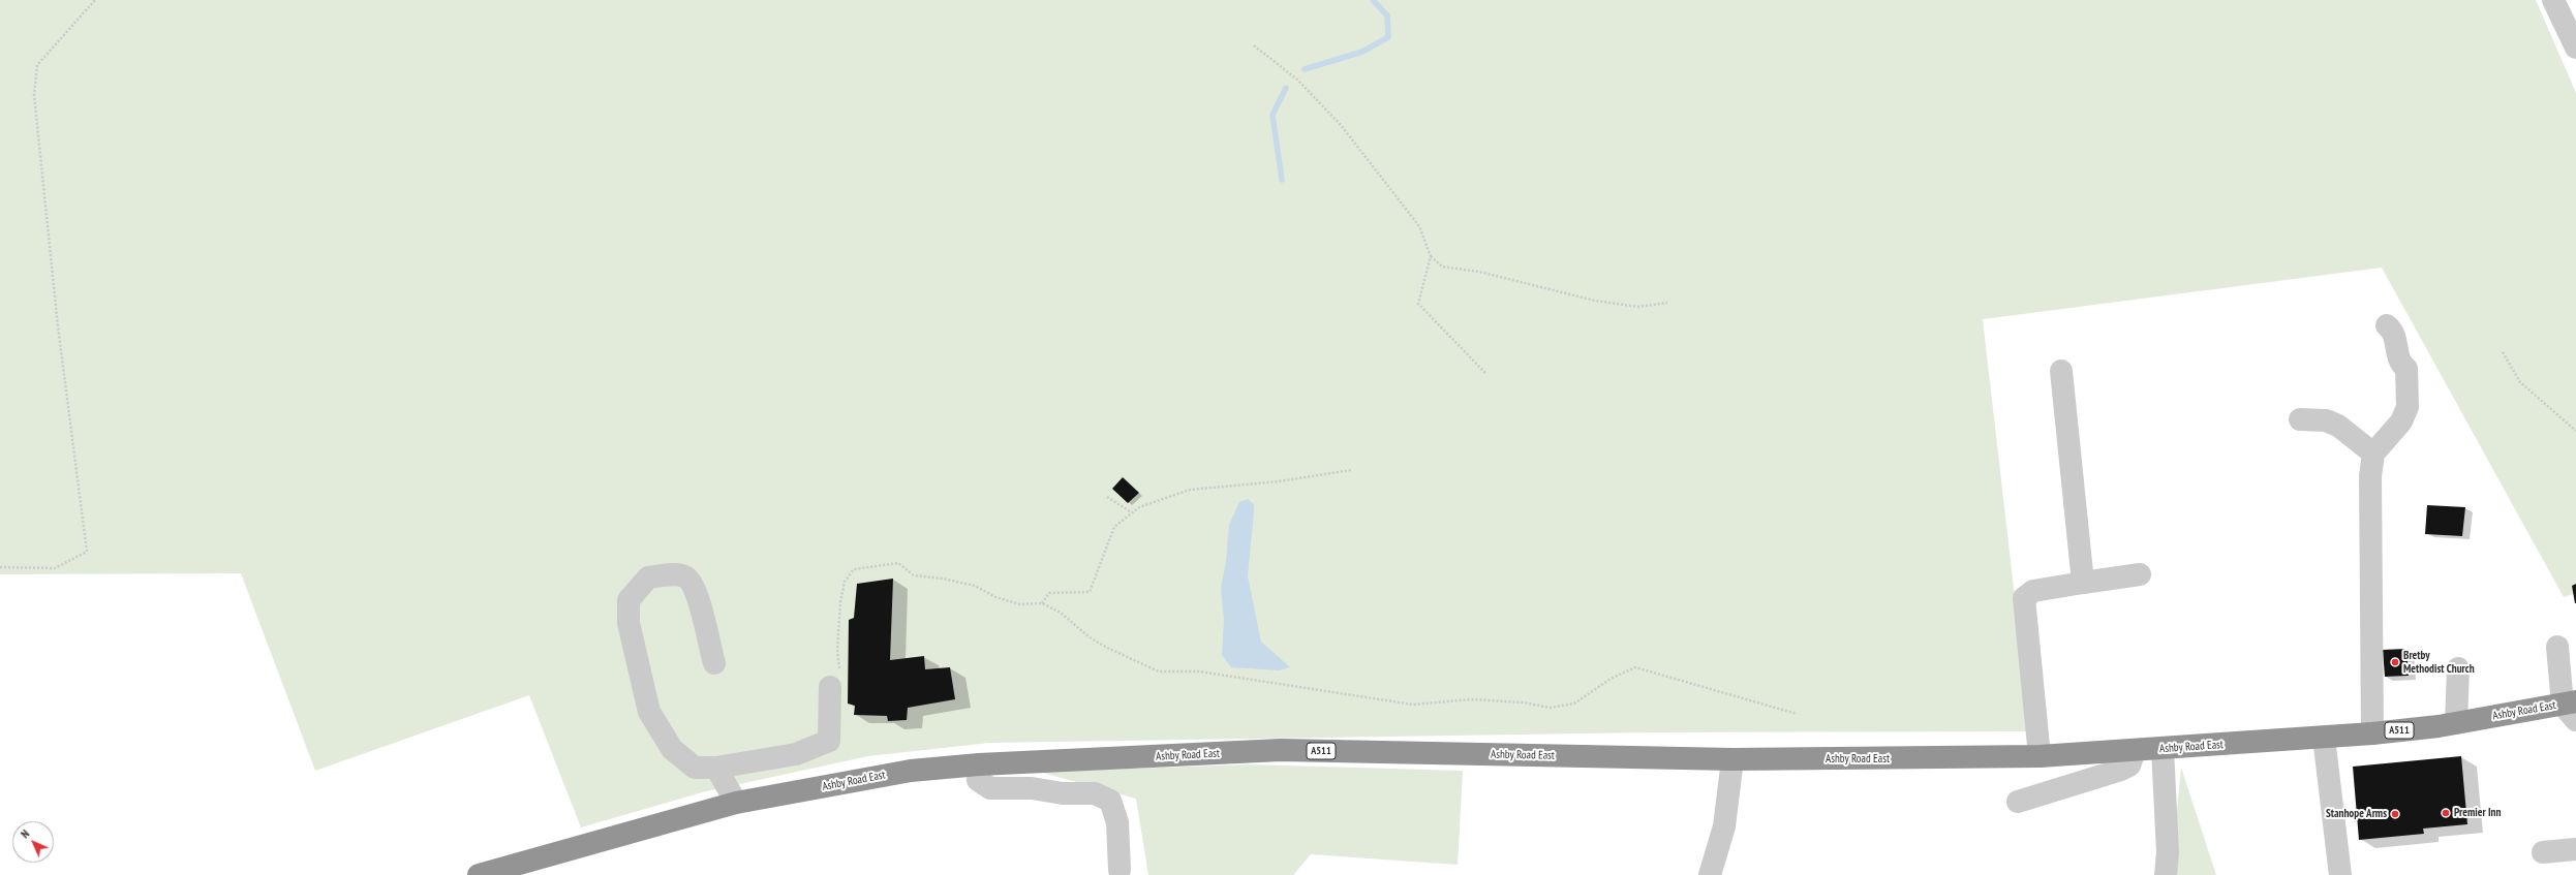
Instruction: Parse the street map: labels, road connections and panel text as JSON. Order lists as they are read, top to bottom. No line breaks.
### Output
{"streets":{"highway":["Ashby Road East","A511"]},"places":["Bretby Methodist Church","Premier Inn","Stanhope Arms"],"north":"top left"}
